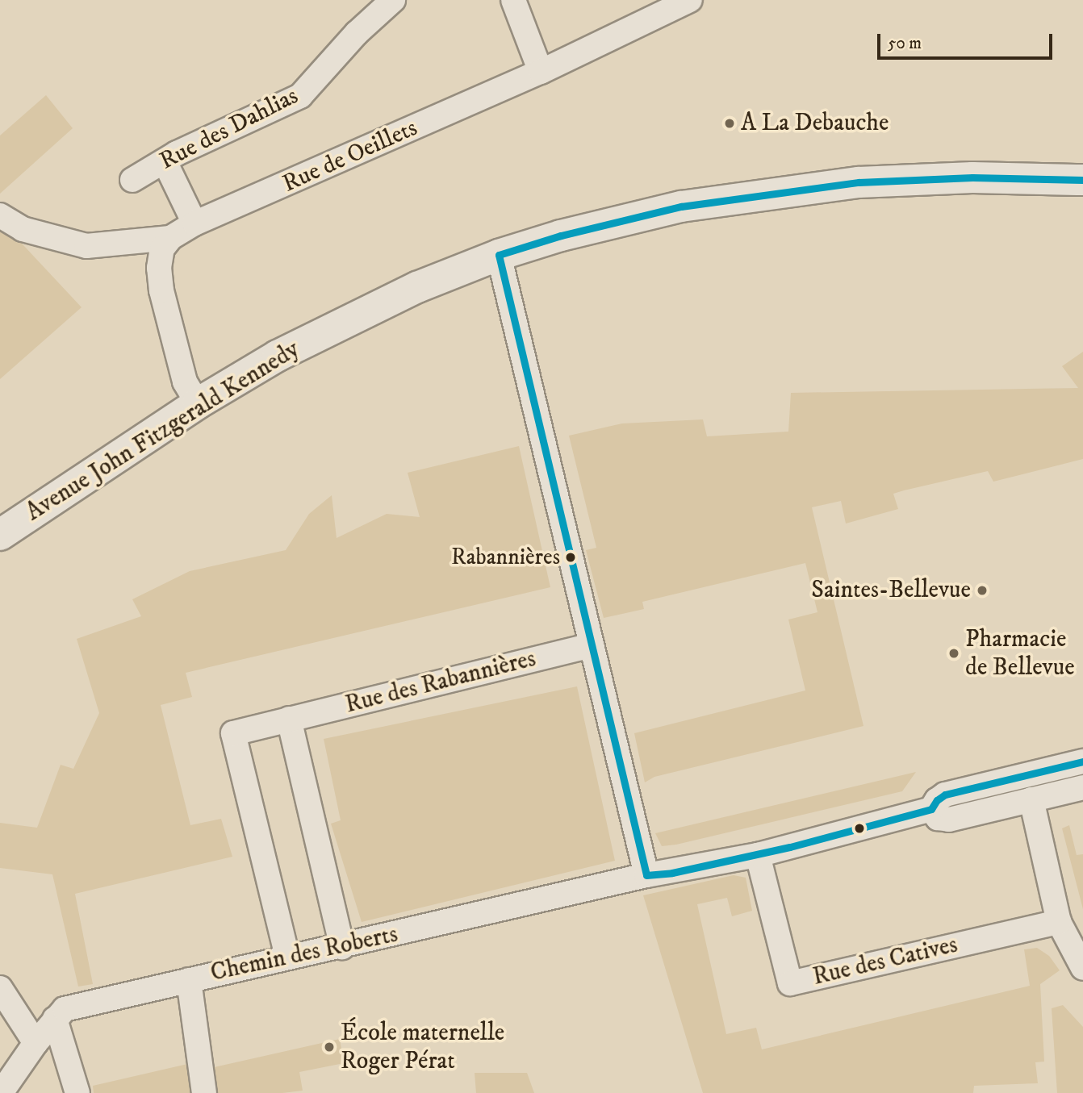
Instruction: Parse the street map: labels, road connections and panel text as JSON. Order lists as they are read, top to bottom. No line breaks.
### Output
{"streets":{"main road":["Avenue John Fitzgerald Kennedy"],"street":["Rue des Dahlias","Rue de Oeillets","Rue des Rabannières","Chemin des Roberts","Rue des Catives"]},"crossings":[["Rue des Rabannières","Chemin des Roberts"],["Chemin des Roberts","Rue des Catives"]],"places":["A La Debauche","Rabannières","Saintes-Bellevue","Pharmacie de Bellevue","École maternelle Roger Pérat"],"lines":["transit line A"],"scale_bar":"50 m"}
